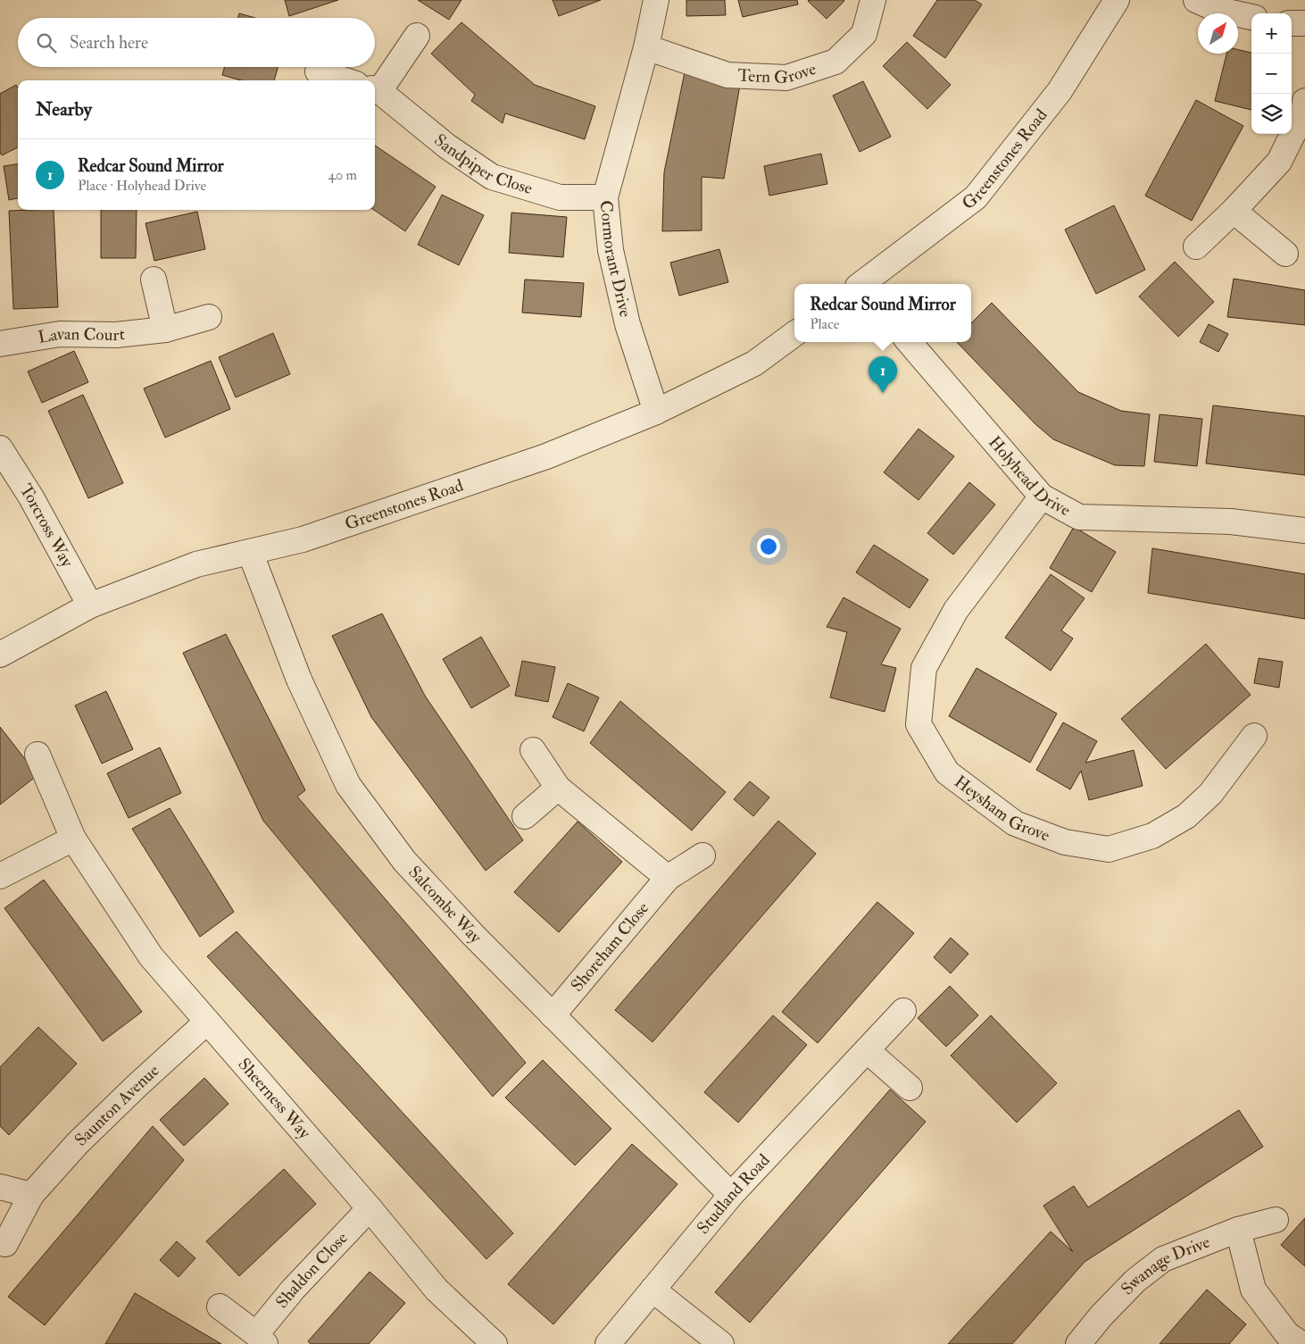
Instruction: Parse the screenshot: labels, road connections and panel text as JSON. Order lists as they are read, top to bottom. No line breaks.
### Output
{"streets":{"street":["Tern Grove","Greenstones Road","Sandpiper Close","Cormorant Drive","Lavan Court","Holyhead Drive","Torcross Way","Heysham Grove","Salcombe Way","Shoreham Close","Sheerness Way","Saunton Avenue","Studland Road","Swanage Drive","Shaldon Close"]},"crossings":[["Tern Grove","Cormorant Drive"],["Greenstones Road","Cormorant Drive"],["Greenstones Road","Torcross Way"],["Greenstones Road","Salcombe Way"],["Sandpiper Close","Cormorant Drive"],["Holyhead Drive","Heysham Grove"],["Salcombe Way","Shoreham Close"],["Salcombe Way","Studland Road"],["Sheerness Way","Saunton Avenue"],["Sheerness Way","Shaldon Close"]],"north":"top right","page":{"map_buttons":["+","−"],"search":"Search here","heading":"Nearby","list":[{"mark":"1","name":"Redcar Sound Mirror","note":"Place · Holyhead Drive","value":"40 m"}],"popup":["Redcar Sound Mirror","Place"],"pins":"1"}}
